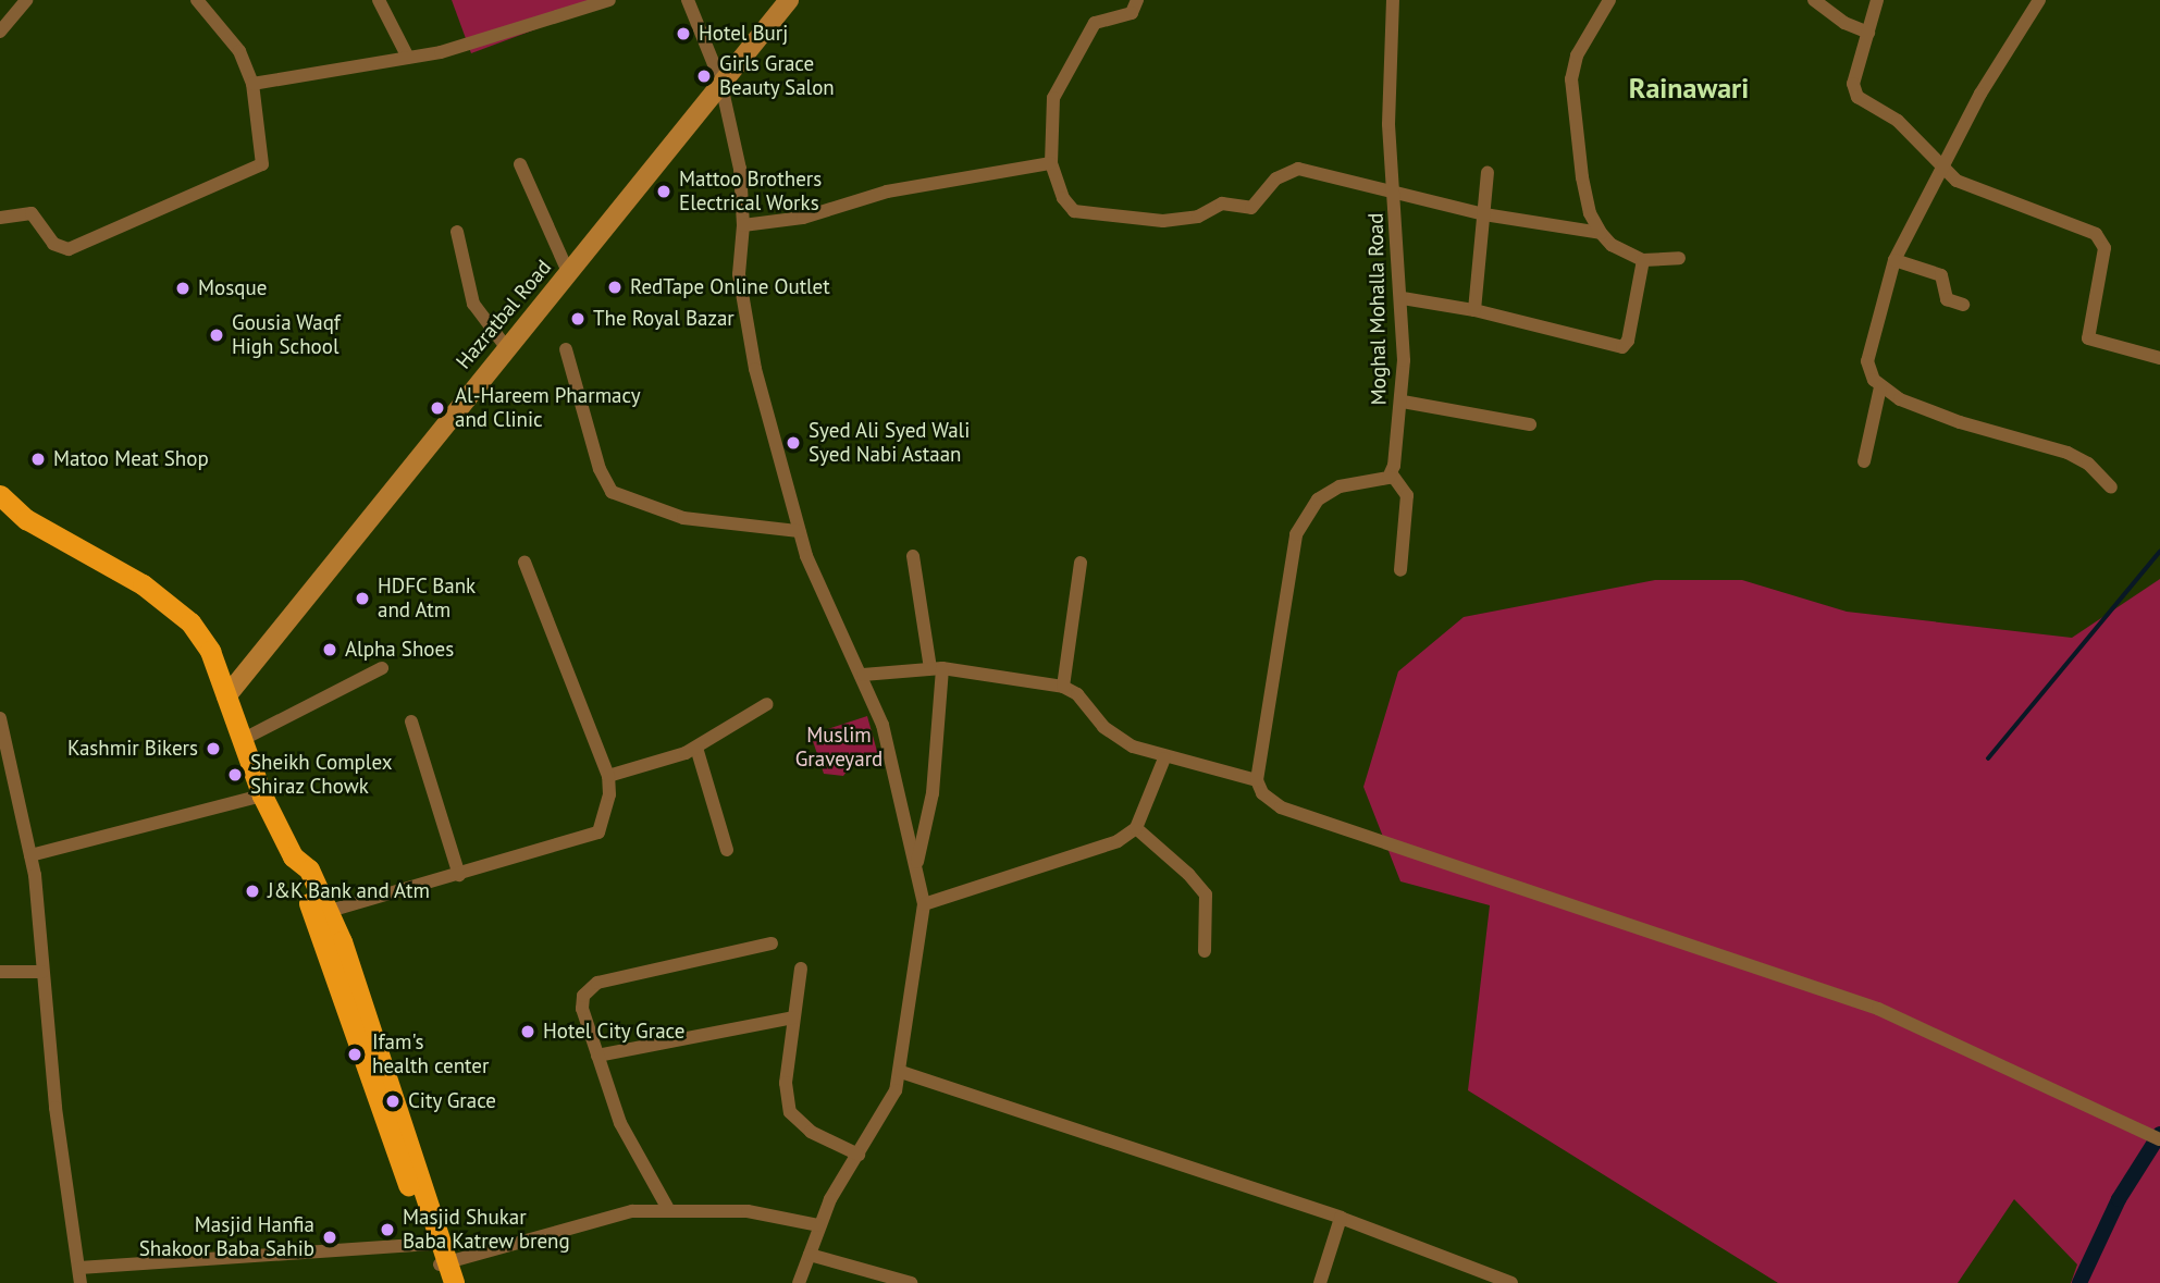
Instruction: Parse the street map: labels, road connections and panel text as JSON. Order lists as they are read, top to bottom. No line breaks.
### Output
{"streets":{"main road":["Hazratbal Road"],"street":["Moghal Mohalla Road"]},"districts":["Rainawari"],"parks":["Muslim Graveyard"],"places":["Hotel Burj","Girls Grace Beauty Salon","Mattoo Brothers Electrical Works","RedTape Online Outlet","Mosque","The Royal Bazar","Gousia Waqf High School","Al-Hareem Pharmacy and Clinic","Syed Ali Syed Wali Syed Nabi Astaan","Matoo Meat Shop","HDFC Bank and Atm","Alpha Shoes","Kashmir Bikers","Sheikh Complex Shiraz Chowk","J&K Bank and Atm","Hotel City Grace","Ifam's health center","City Grace","Masjid Shukar Baba Katrew breng","Masjid Hanfia Shakoor Baba Sahib"]}
